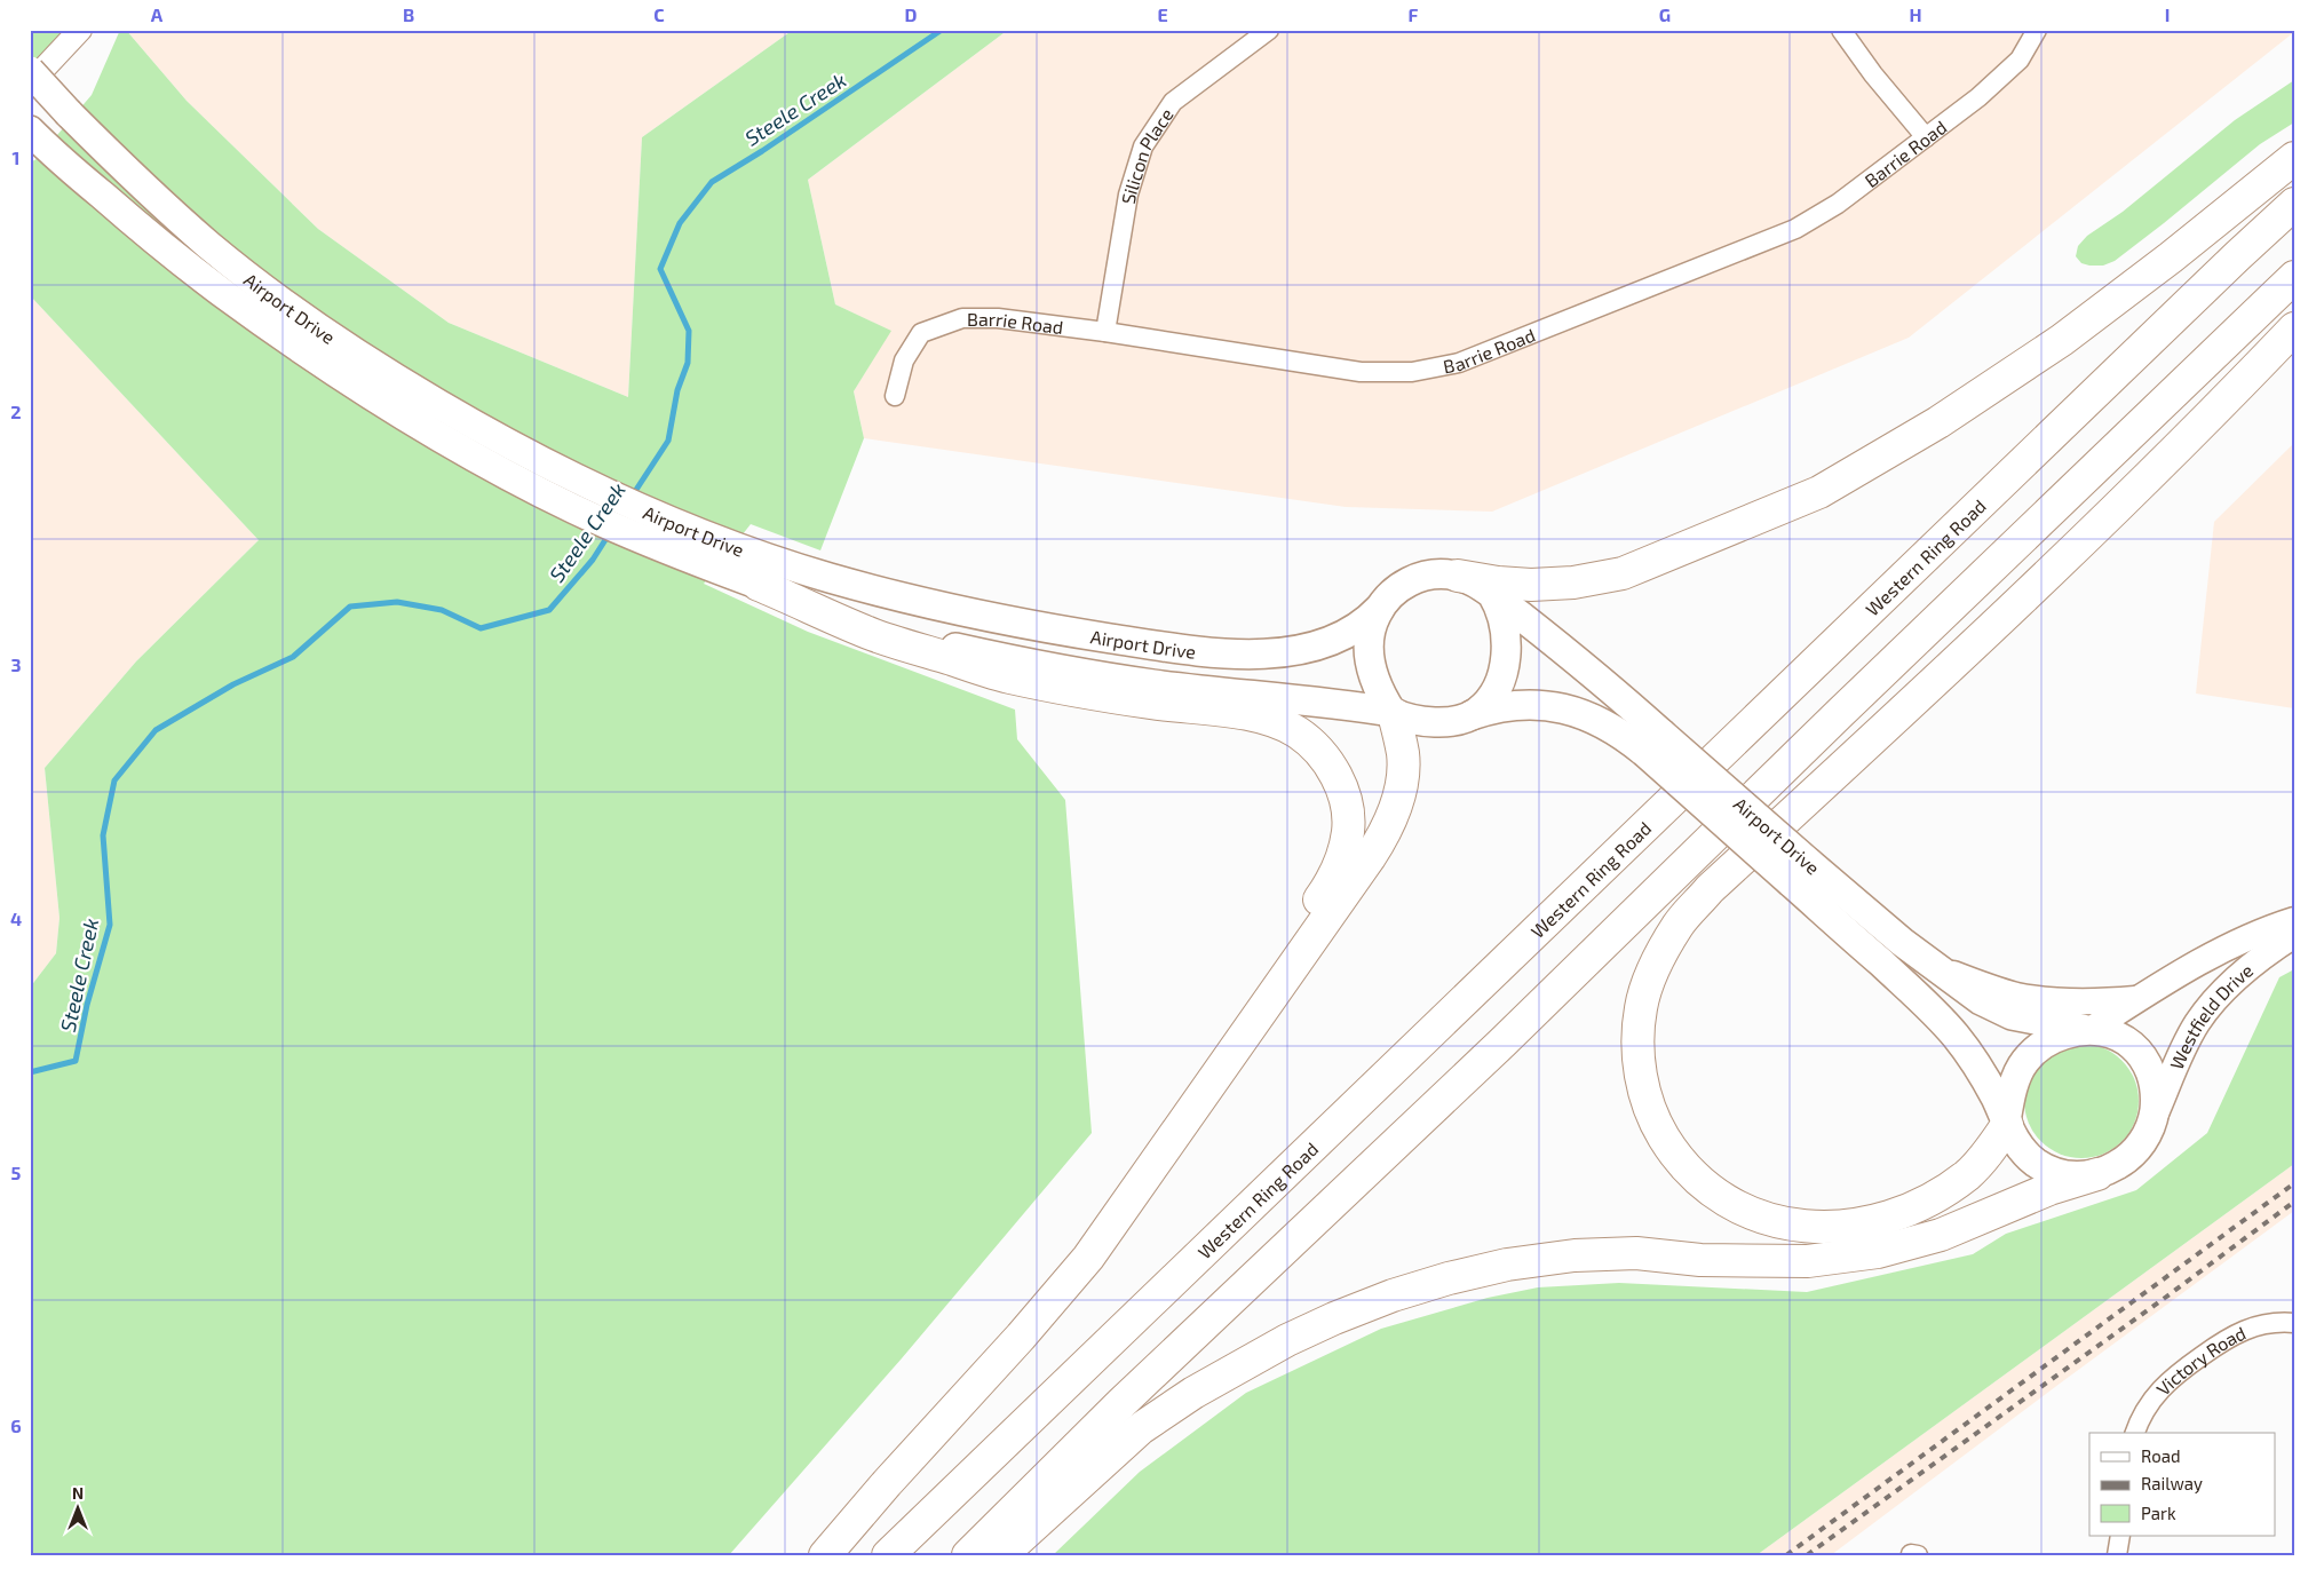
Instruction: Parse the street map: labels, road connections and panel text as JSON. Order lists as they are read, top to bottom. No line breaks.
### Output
{"streets":{"highway":["Western Ring Road"],"main road":["Airport Drive","Westfield Drive"],"street":["Barrie Road","Silicon Place","Victory Road"]},"crossings":[["Barrie Road","Silicon Place"],["Airport Drive","Westfield Drive"]],"water":["Steele Creek"],"legend":["Road","Railway","Park"],"north":"top","grid":{"columns":["A","B","C","D","E","F","G","H","I"],"rows":["1","2","3","4","5","6"]}}
